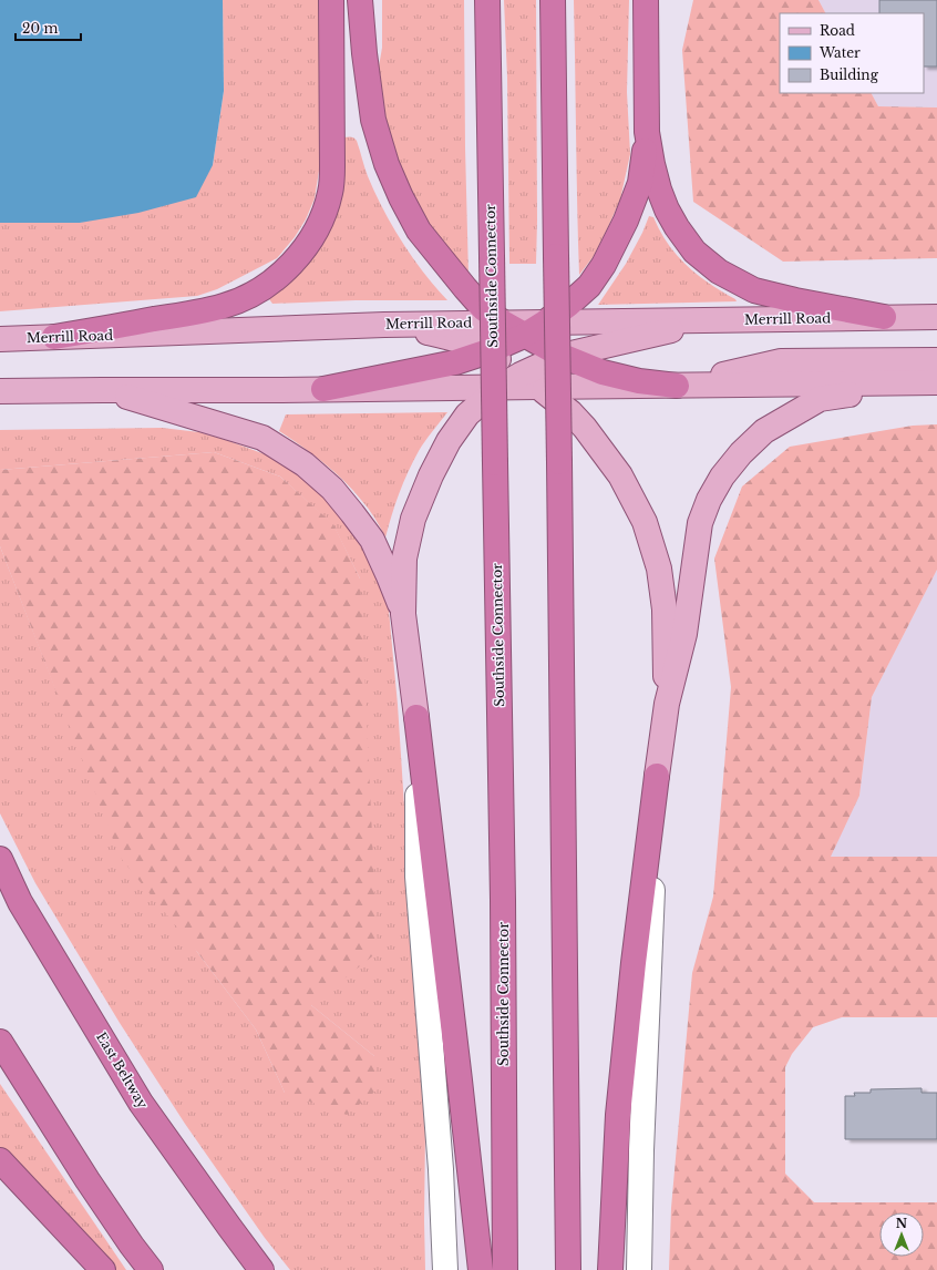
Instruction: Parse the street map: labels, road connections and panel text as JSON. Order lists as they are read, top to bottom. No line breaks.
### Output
{"streets":{"highway":["Southside Connector","East Beltway"],"main road":["Merrill Road"]},"legend":["Road","Water","Building"],"scale_bar":"20 m","north":"top"}
